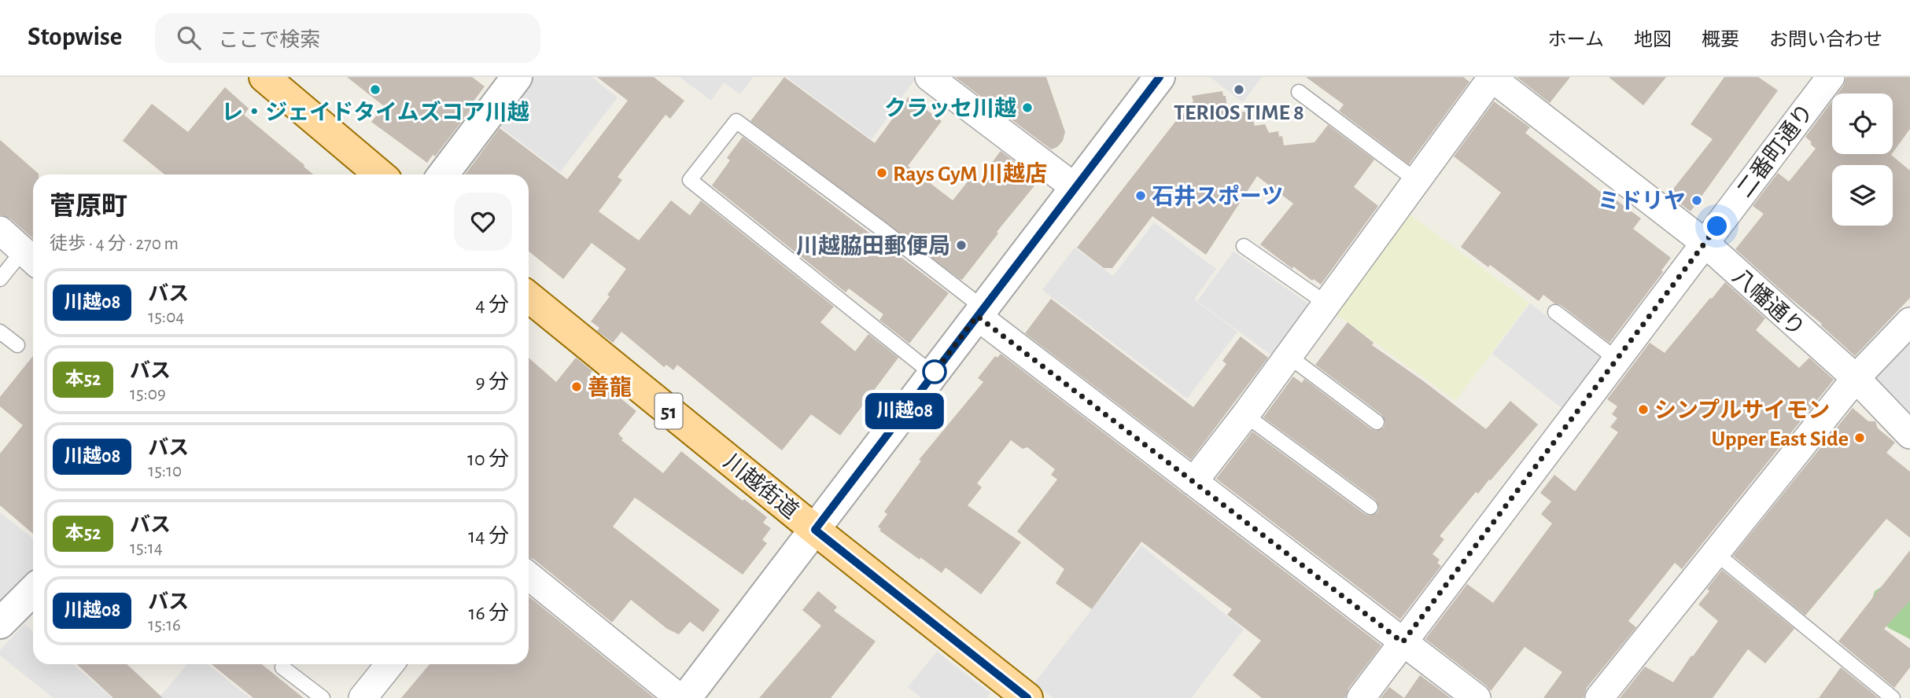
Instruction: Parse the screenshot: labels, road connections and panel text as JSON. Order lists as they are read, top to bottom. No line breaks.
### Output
{"streets":{"main road":["51","川越街道"],"street":["二番町通り","八幡通り"]},"crossings":[["二番町通り","八幡通り"]],"places":["レ・ジェイドタイムズコア川越","TERIOS TIME 8","クラッセ川越","Rays GyM 川越店","石井スポーツ","ミドリヤ","川越脇田郵便局","善龍","シンプルサイモン","Upper East Side"],"lines":["bus line 川越08"],"page":{"header":"Stopwise","search":"ここで検索","nav":["ホーム","地図","概要","お問い合わせ"],"on_map":"川越08","heading":["菅原町","徒歩 · 4 分 · 270 m"],"list":[{"mark":"川越08","name":"バス","note":"15:04","value":"4 分"},{"mark":"本52","name":"バス","note":"15:09","value":"9 分"},{"mark":"川越08","name":"バス","note":"15:10","value":"10 分"},{"mark":"本52","name":"バス","note":"15:14","value":"14 分"},{"mark":"川越08","name":"バス","note":"15:16","value":"16 分"}]}}
